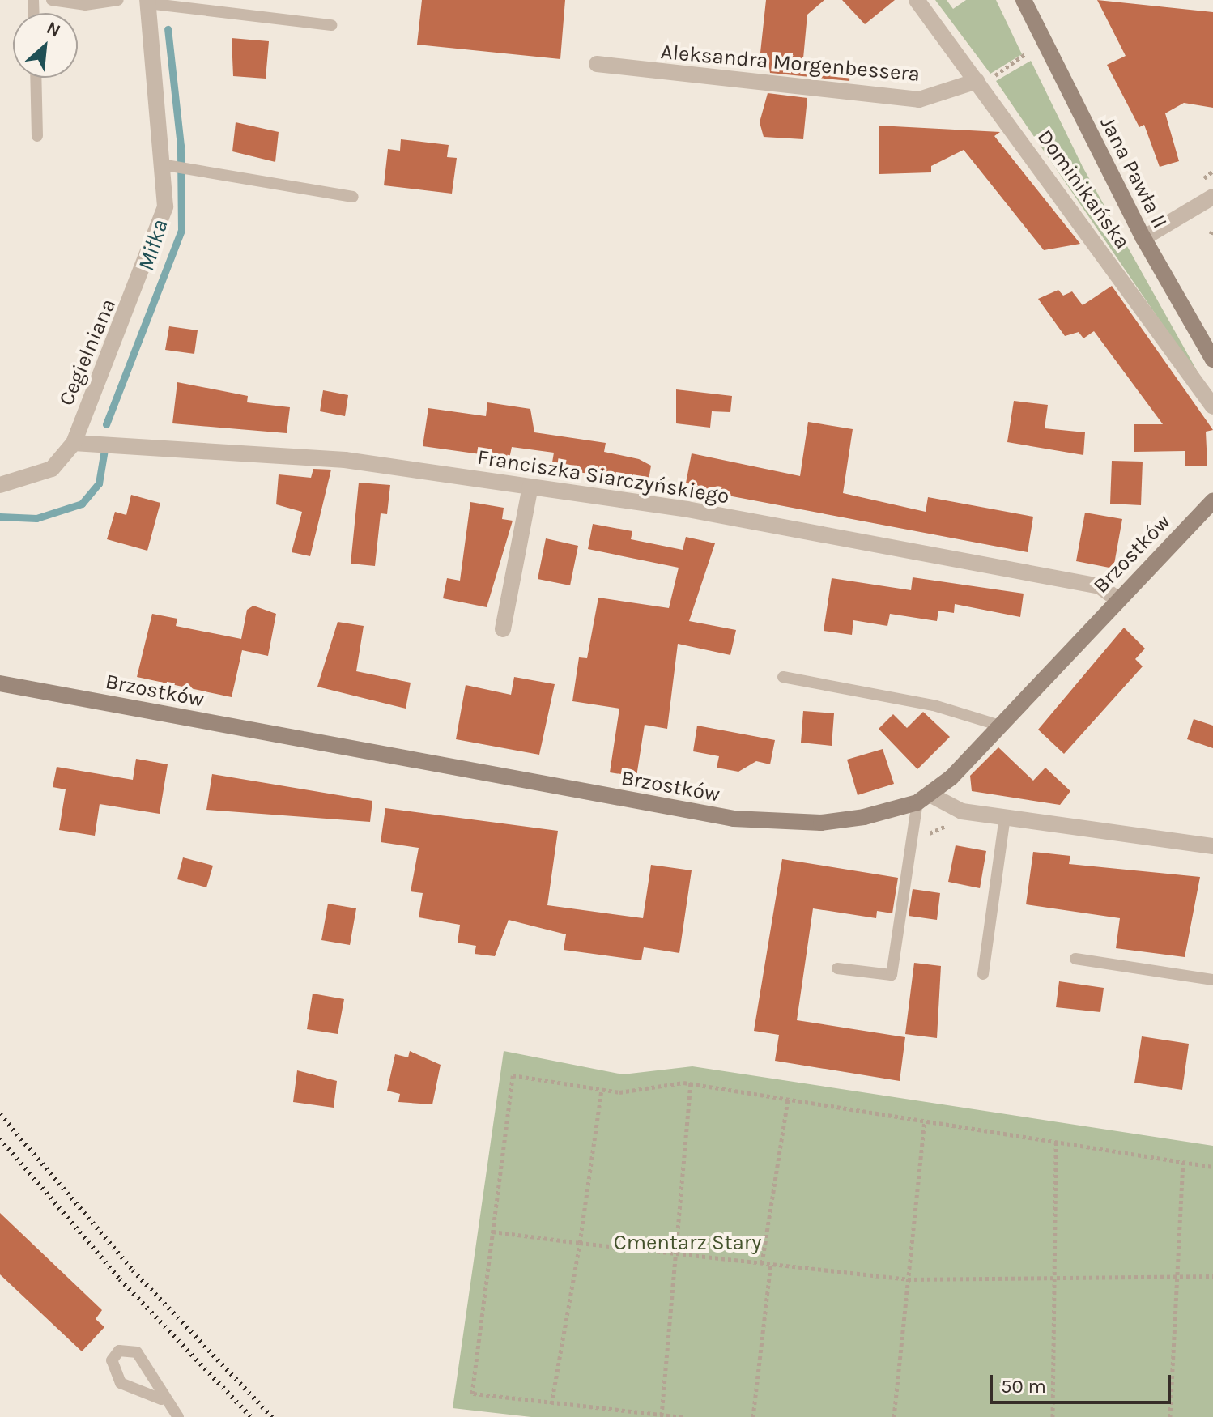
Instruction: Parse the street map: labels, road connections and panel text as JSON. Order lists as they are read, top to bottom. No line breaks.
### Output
{"streets":{"street":["Aleksandra Morgenbessera","Jana Pawła II","Dominikańska","Cegielniana","Franciszka Siarczyńskiego","Brzostków"]},"crossings":[["Aleksandra Morgenbessera","Dominikańska"],["Cegielniana","Franciszka Siarczyńskiego"],["Franciszka Siarczyńskiego","Brzostków"]],"water":["Miłka"],"parks":["Cmentarz Stary"],"scale_bar":"50 m","north":"top right"}
